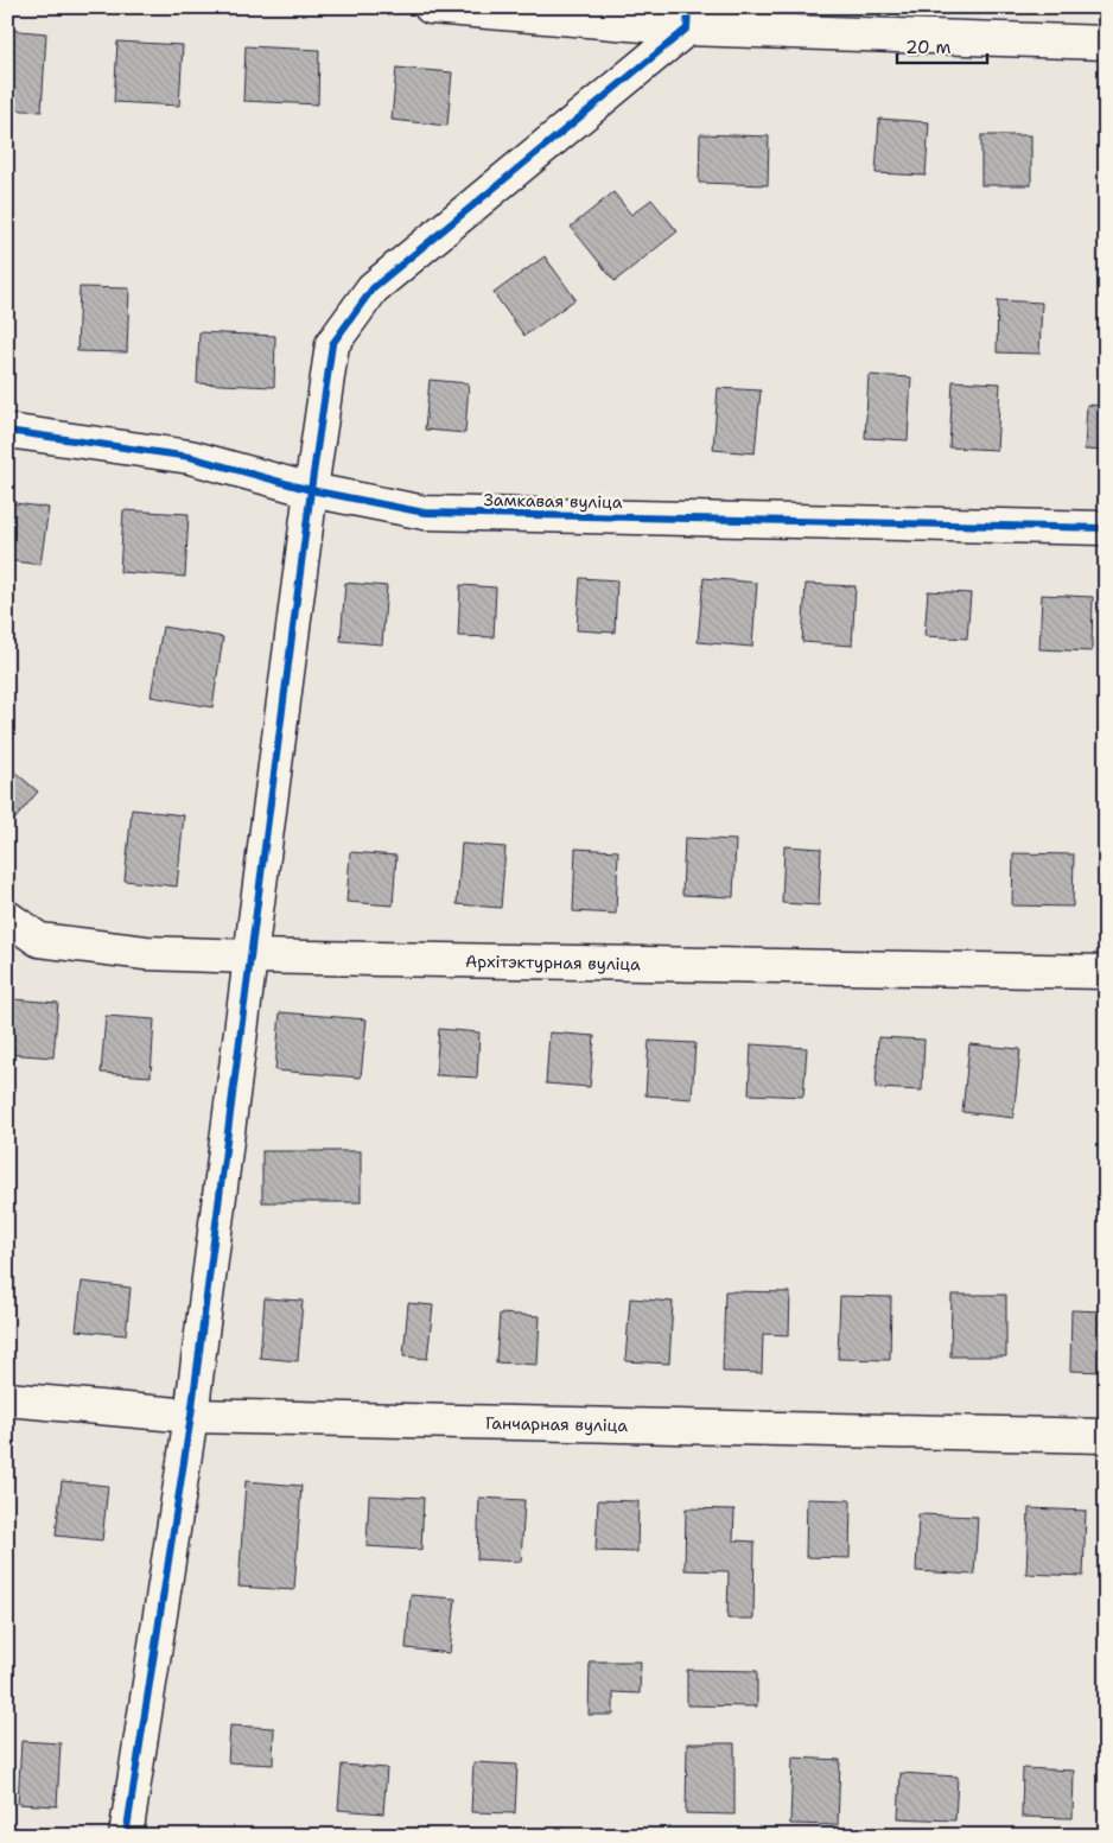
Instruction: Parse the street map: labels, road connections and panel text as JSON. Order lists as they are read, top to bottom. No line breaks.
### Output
{"streets":{"street":["Замкавая вуліца","Архітэктурная вуліца","Ганчарная вуліца"]},"scale_bar":"20 m"}
